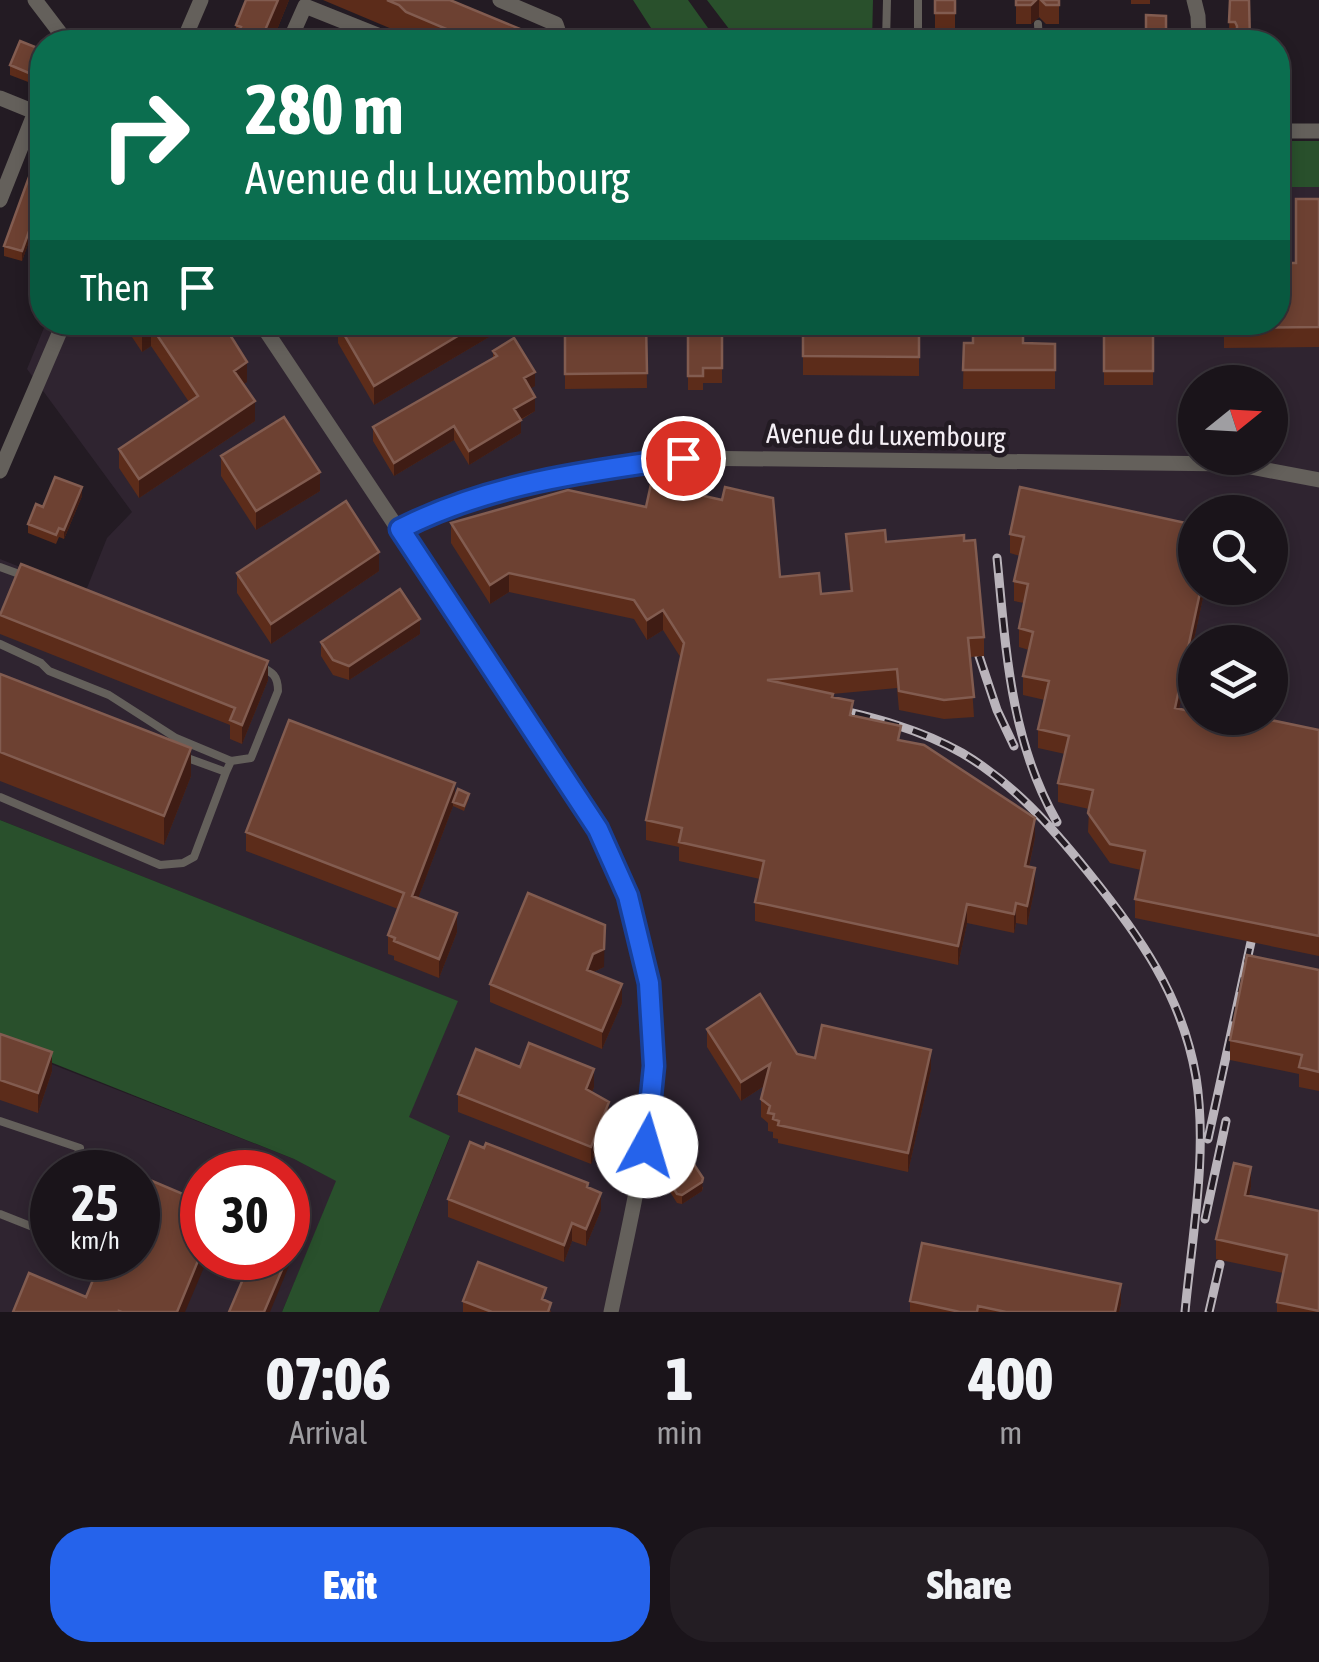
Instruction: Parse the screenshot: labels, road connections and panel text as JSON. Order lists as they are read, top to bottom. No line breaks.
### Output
{"streets":{"street":["Avenue du Luxembourg"]},"north":"right","page":{"turn":["280 m","Avenue du Luxembourg"],"then":"Then","speed":"25 km/h","limit":"30","eta":["07:06","Arrival","1","min","400","m"],"buttons":["Exit","Share"]}}
